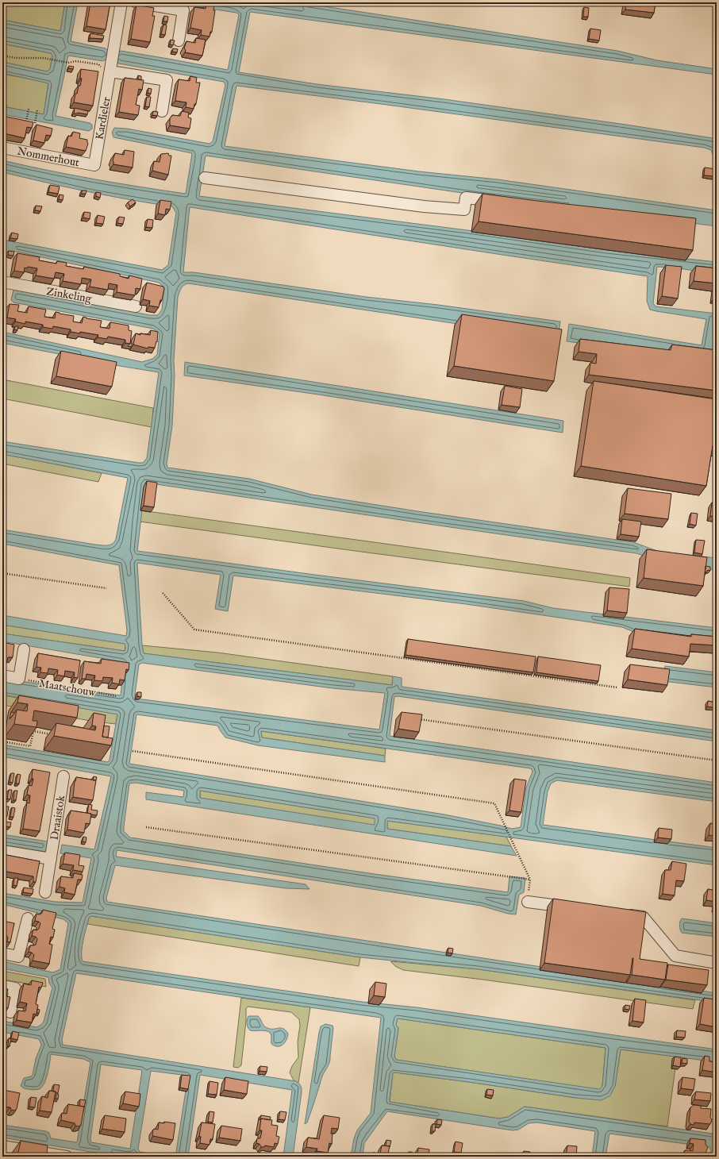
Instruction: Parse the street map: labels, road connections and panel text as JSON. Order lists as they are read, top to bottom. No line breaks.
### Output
{"streets":{"street":["Kardieler","Nommerhout","Zinkeling","Draaistok"],"path":["Maatschouw"]},"crossings":[["Kardieler","Nommerhout"]]}
